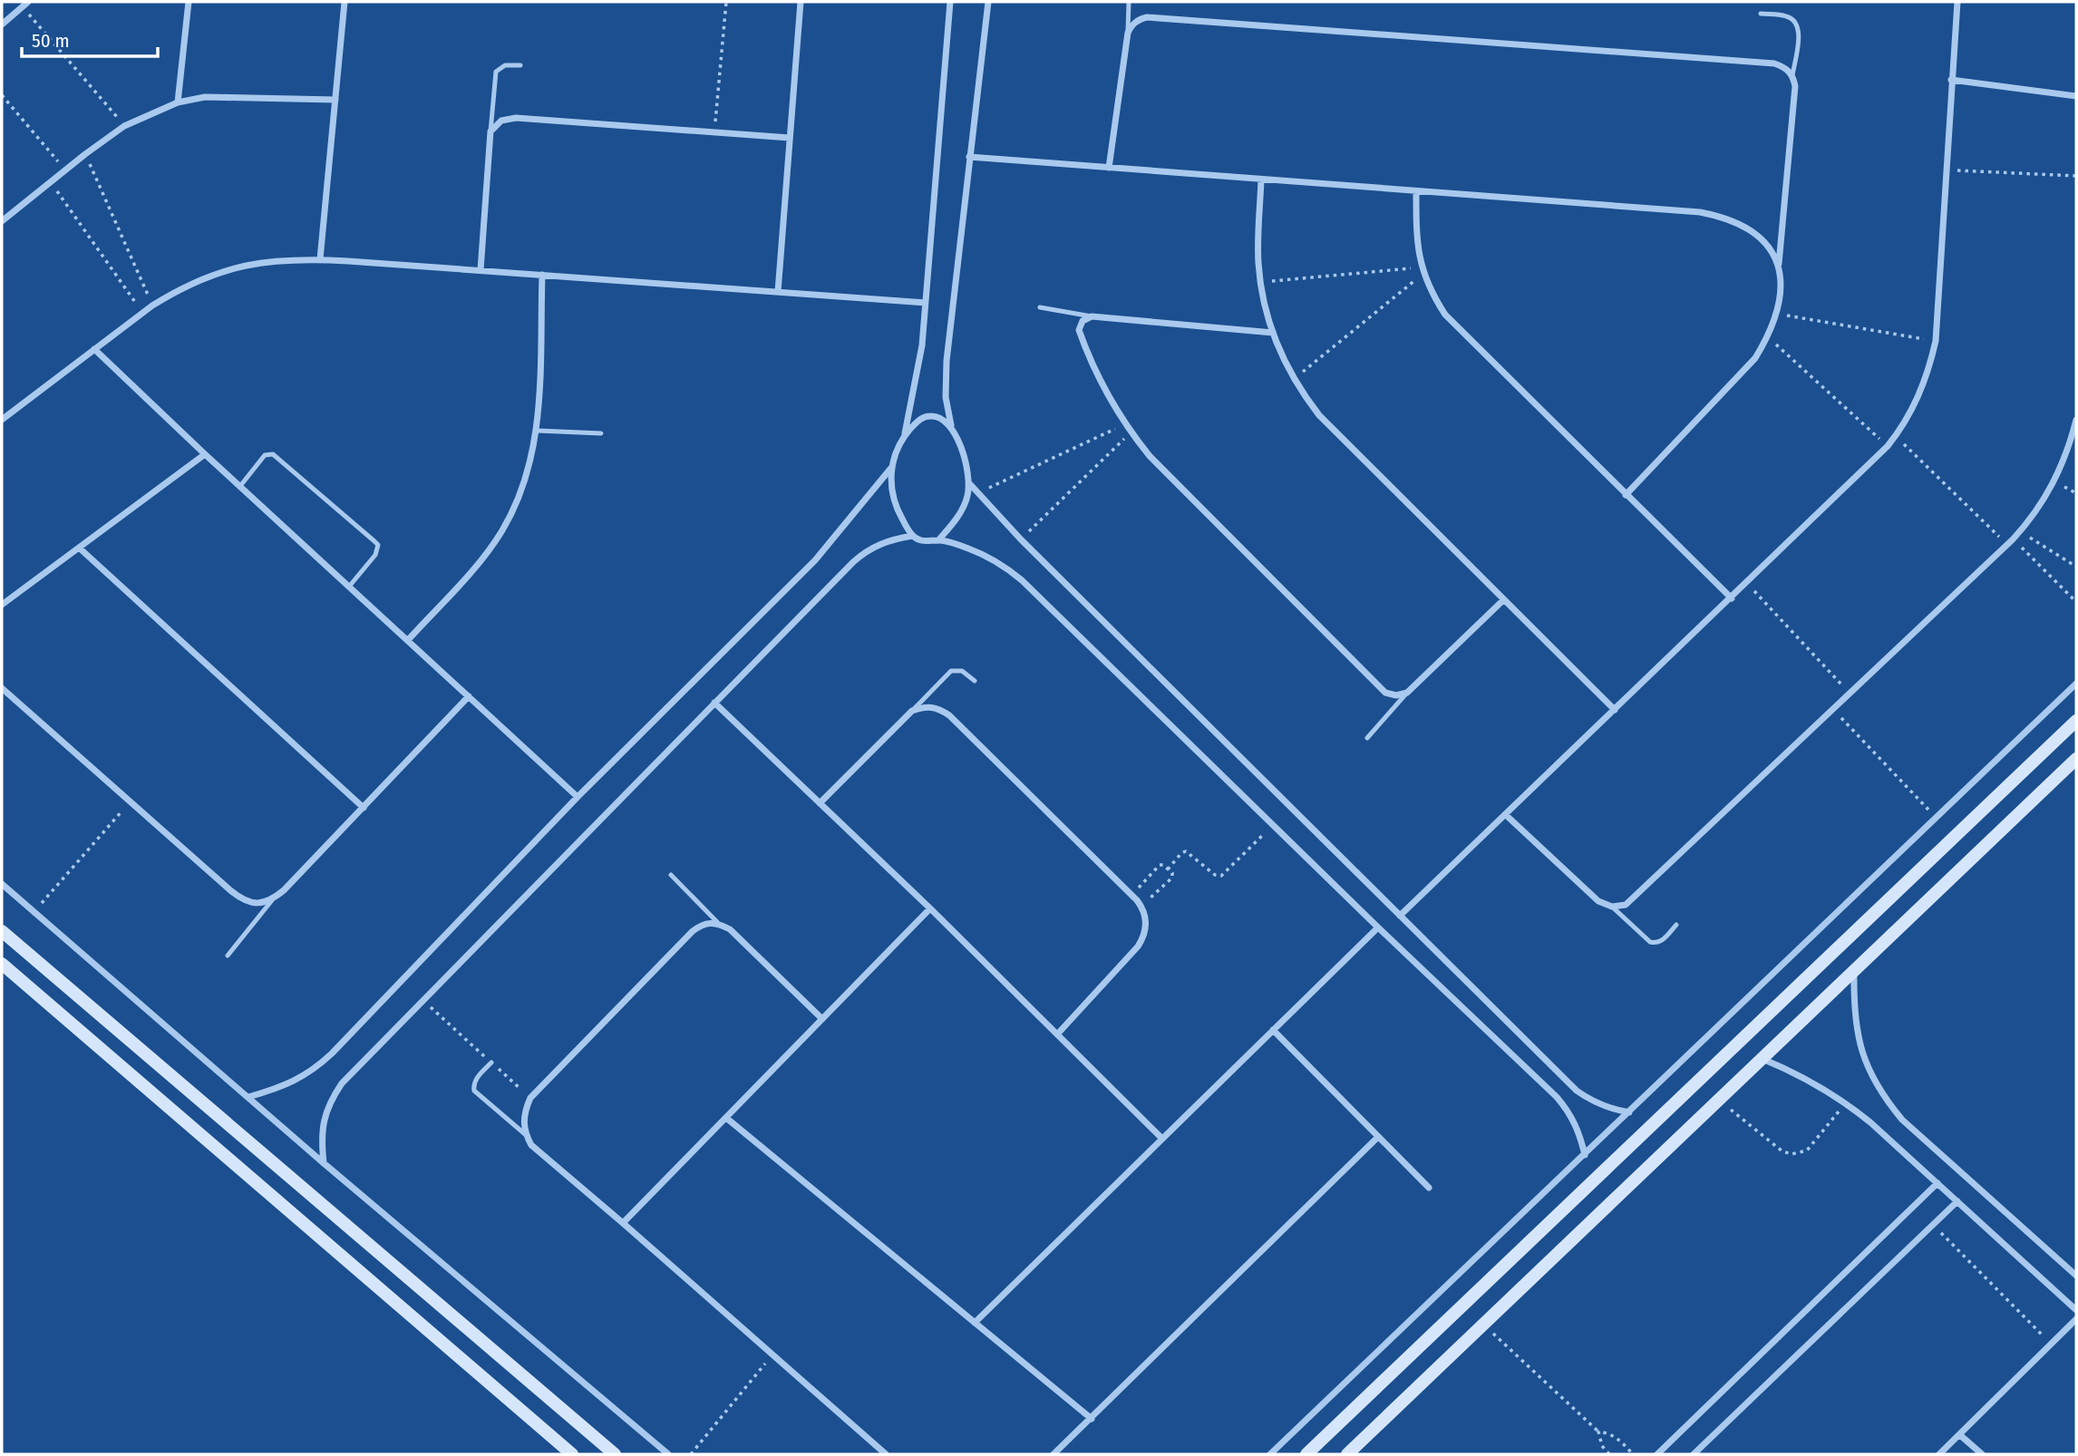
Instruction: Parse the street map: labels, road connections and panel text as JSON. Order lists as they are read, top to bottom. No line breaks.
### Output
{"scale_bar":"50 m"}
